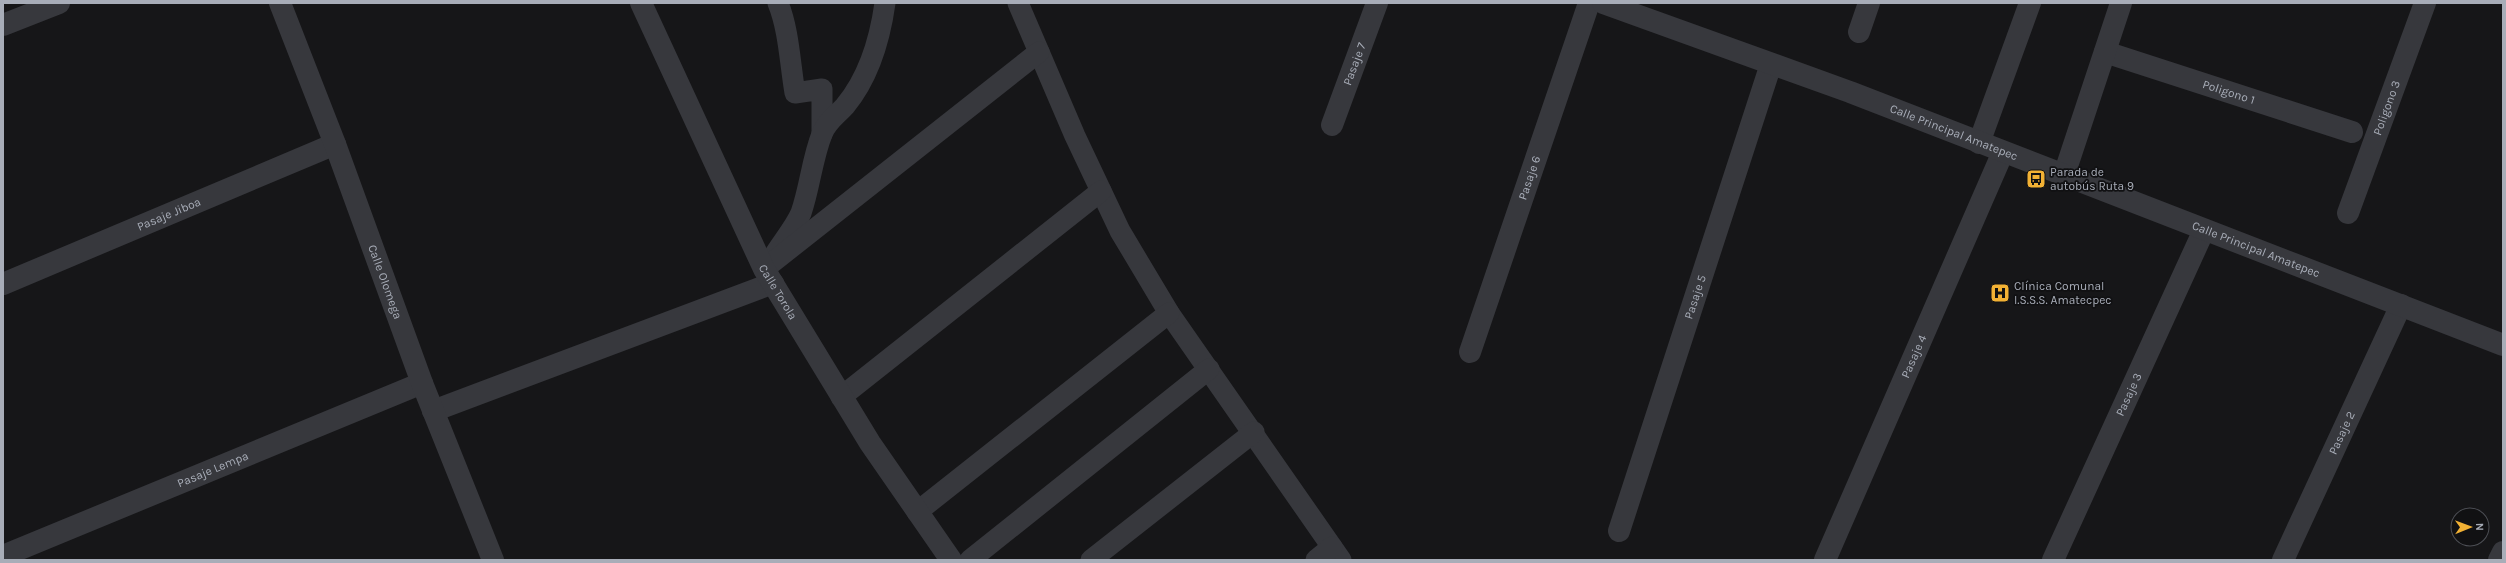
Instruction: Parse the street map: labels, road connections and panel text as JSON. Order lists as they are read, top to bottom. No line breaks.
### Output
{"streets":{"street":["Pasaje 7","Poligono 1","Poligono 3","Calle Principal Amatepec","Pasaje 6","Pasaje Jiboa","Calle Olomega","Calle Torola","Pasaje 5","Pasaje 4","Pasaje 3","Pasaje 2","Pasaje Lempa"]},"crossings":[["Calle Principal Amatepec","Pasaje 5"],["Calle Principal Amatepec","Pasaje 4"],["Calle Principal Amatepec","Pasaje 3"],["Calle Principal Amatepec","Pasaje 2"],["Pasaje Jiboa","Calle Olomega"],["Calle Olomega","Pasaje Lempa"]],"places":{"bus stop":["Parada de autobús Ruta 9"],"hospital":["Clínica Comunal I.S.S.S. Amatecpec"]},"north":"right"}
